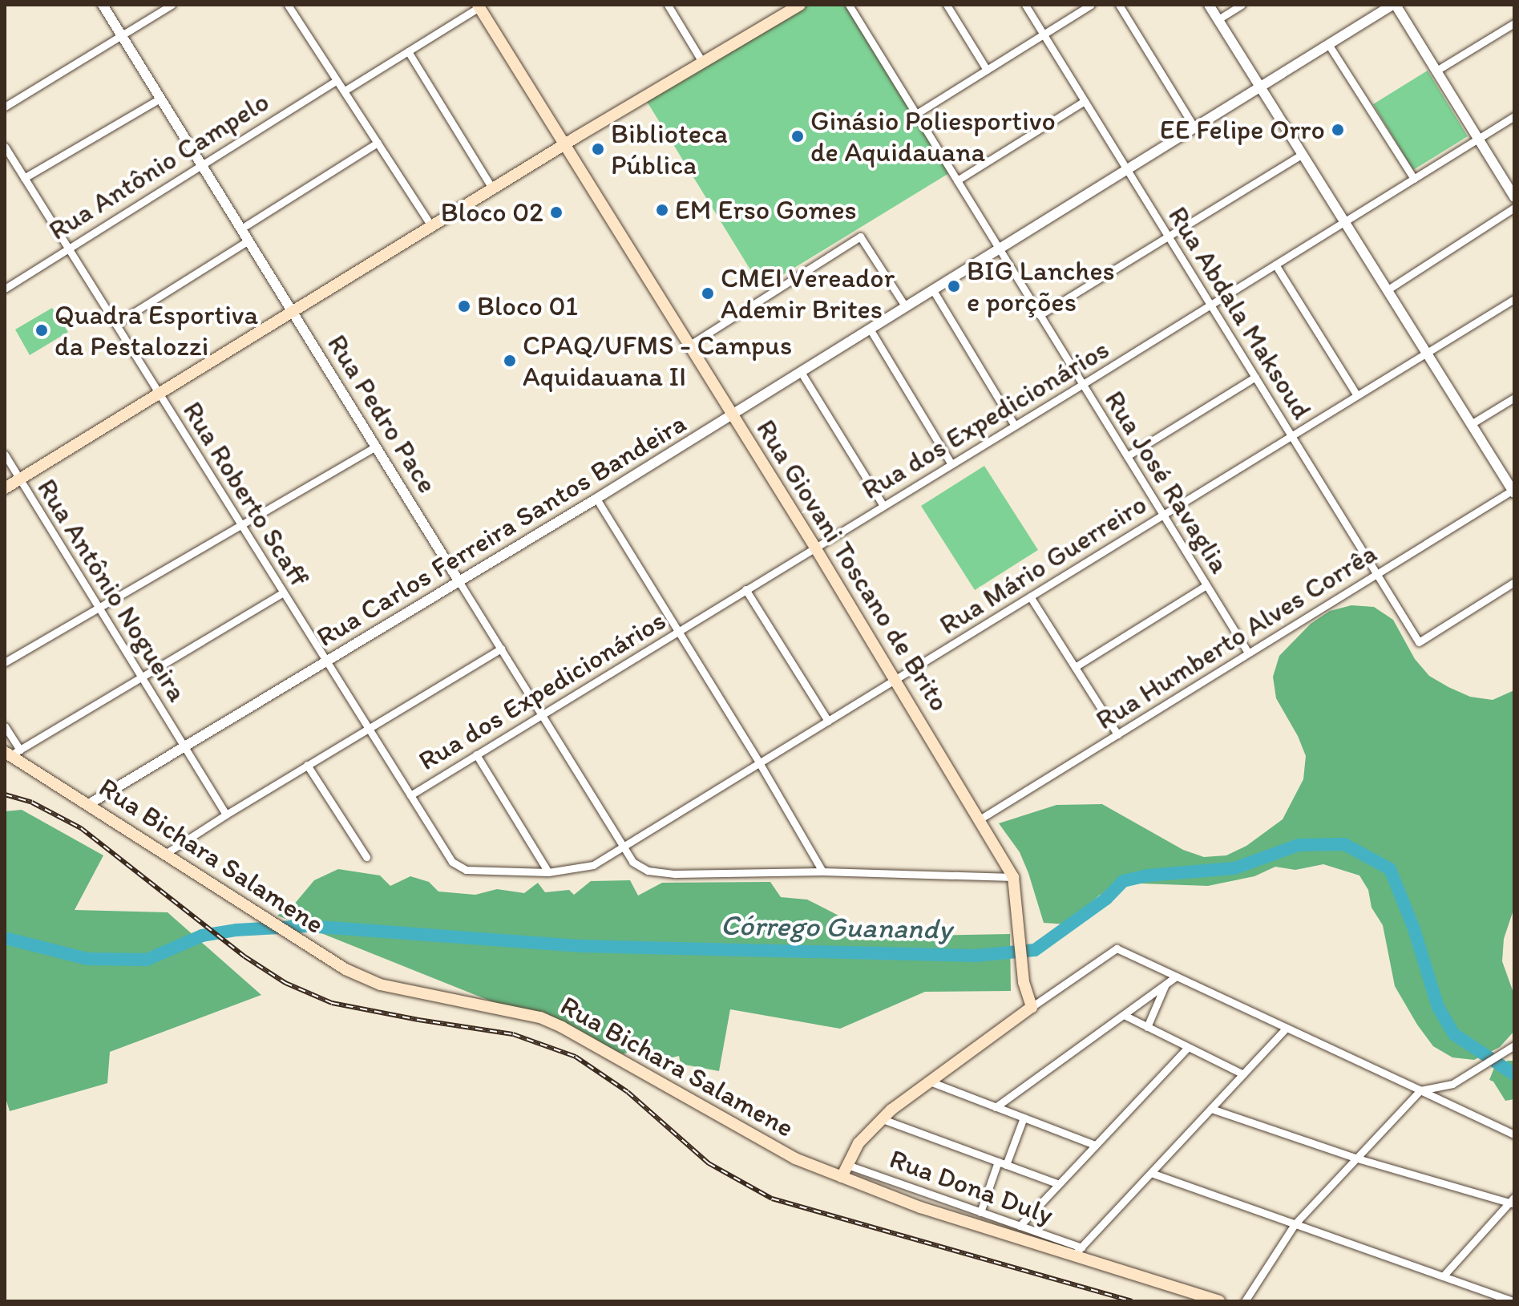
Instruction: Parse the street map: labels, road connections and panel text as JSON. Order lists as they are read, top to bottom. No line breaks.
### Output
{"streets":{"main road":["Rua Giovani Toscano de Brito","Rua Bichara Salamene"],"street":["Rua Antônio Campelo","Rua Abdala Maksoud","Rua Pedro Pace","Rua dos Expedicionários","Rua José Ravaglia","Rua Roberto Scaff","Rua Carlos Ferreira Santos Bandeira","Rua Mário Guerreiro","Rua Antônio Nogueira","Rua Humberto Alves Corrêa","Rua Dona Duly"]},"crossings":[["Rua Antônio Campelo","Rua Pedro Pace"],["Rua Antônio Campelo","Rua Roberto Scaff"],["Rua Abdala Maksoud","Rua dos Expedicionários"],["Rua Abdala Maksoud","Rua Carlos Ferreira Santos Bandeira"],["Rua Abdala Maksoud","Rua Mário Guerreiro"],["Rua Abdala Maksoud","Rua Humberto Alves Corrêa"],["Rua Pedro Pace","Rua dos Expedicionários"],["Rua Pedro Pace","Rua Carlos Ferreira Santos Bandeira"],["Rua Pedro Pace","Rua Mário Guerreiro"],["Rua Pedro Pace","Rua Giovani Toscano de Brito"],["Rua dos Expedicionários","Rua José Ravaglia"],["Rua dos Expedicionários","Rua Roberto Scaff"],["Rua dos Expedicionários","Rua Giovani Toscano de Brito"],["Rua José Ravaglia","Rua Carlos Ferreira Santos Bandeira"],["Rua José Ravaglia","Rua Mário Guerreiro"],["Rua José Ravaglia","Rua Humberto Alves Corrêa"],["Rua Roberto Scaff","Rua Carlos Ferreira Santos Bandeira"],["Rua Roberto Scaff","Rua Mário Guerreiro"],["Rua Carlos Ferreira Santos Bandeira","Rua Giovani Toscano de Brito"],["Rua Carlos Ferreira Santos Bandeira","Rua Antônio Nogueira"],["Rua Carlos Ferreira Santos Bandeira","Rua Bichara Salamene"],["Rua Mário Guerreiro","Rua Giovani Toscano de Brito"],["Rua Giovani Toscano de Brito","Rua Humberto Alves Corrêa"],["Rua Bichara Salamene","Rua Dona Duly"]],"water":["Córrego Guanandy"],"places":["EE Felipe Orro","Ginásio Poliesportivo de Aquidauana","Biblioteca Pública","EM Erso Gomes","Bloco 02","BIG Lanches e porções","CMEI Vereador Ademir Brites","Bloco 01","Quadra Esportiva da Pestalozzi","CPAQ/UFMS - Campus Aquidauana II"]}
